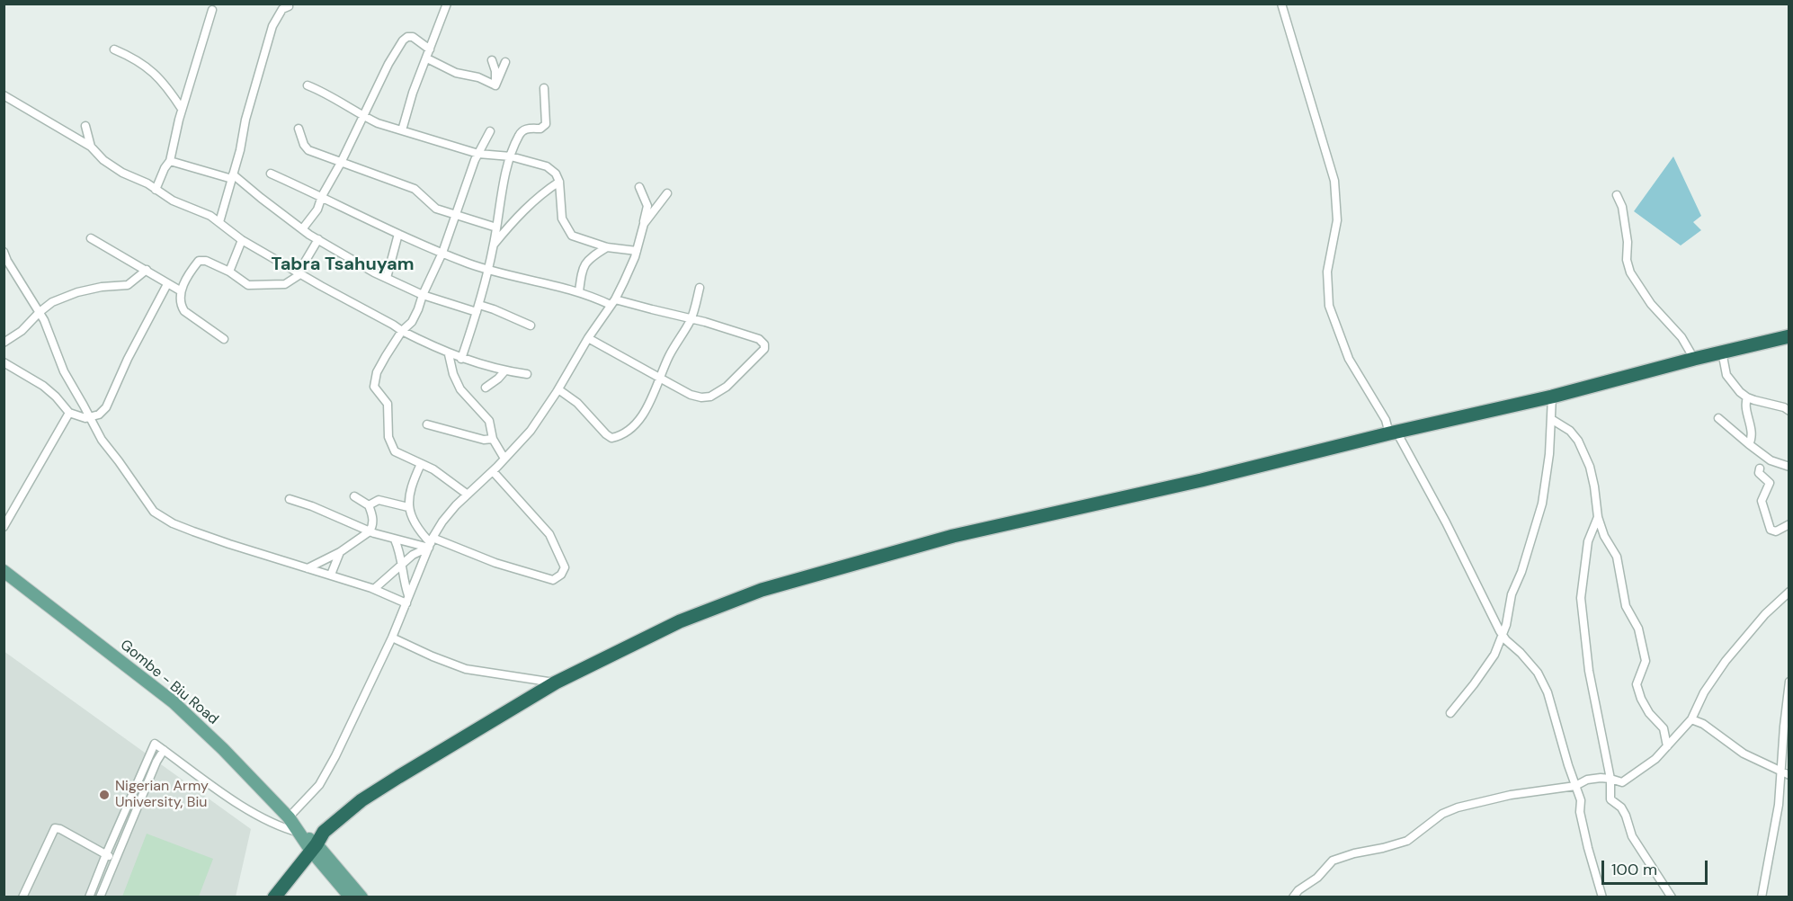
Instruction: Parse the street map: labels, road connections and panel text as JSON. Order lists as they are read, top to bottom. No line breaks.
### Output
{"streets":{"main road":["Gombe - Biu Road"]},"districts":["Tabra Tsahuyam"],"places":["Nigerian Army University, Biu"],"scale_bar":"100 m"}
